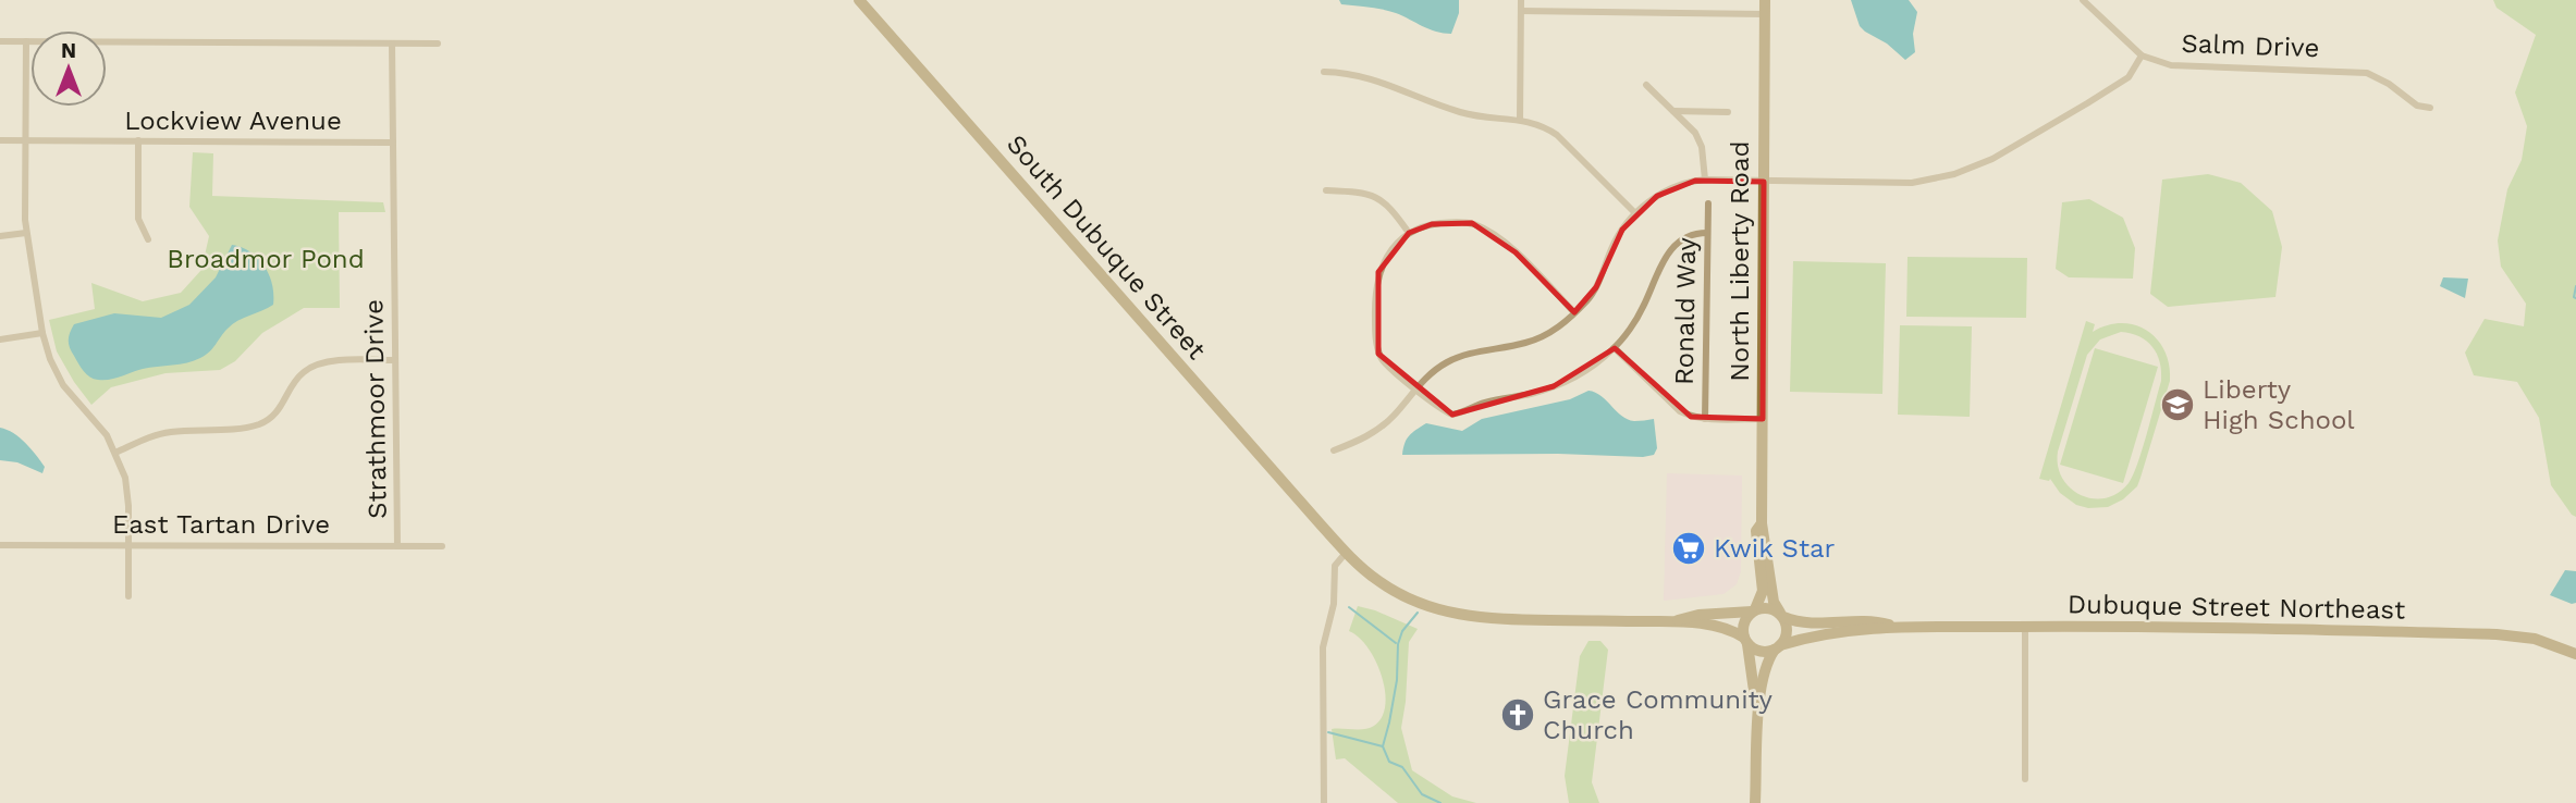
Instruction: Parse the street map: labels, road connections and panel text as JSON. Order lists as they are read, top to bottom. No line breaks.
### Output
{"streets":{"main road":["South Dubuque Street","North Liberty Road","Dubuque Street Northeast"],"street":["Salm Drive","Lockview Avenue","Ronald Way","Strathmoor Drive","East Tartan Drive"]},"crossings":[["Lockview Avenue","Strathmoor Drive"],["North Liberty Road","Dubuque Street Northeast"],["Strathmoor Drive","East Tartan Drive"]],"parks":["Broadmor Pond"],"places":{"school or university":["Liberty High School"],"supermarket":["Kwik Star"],"church":["Grace Community Church"]},"north":"top"}
